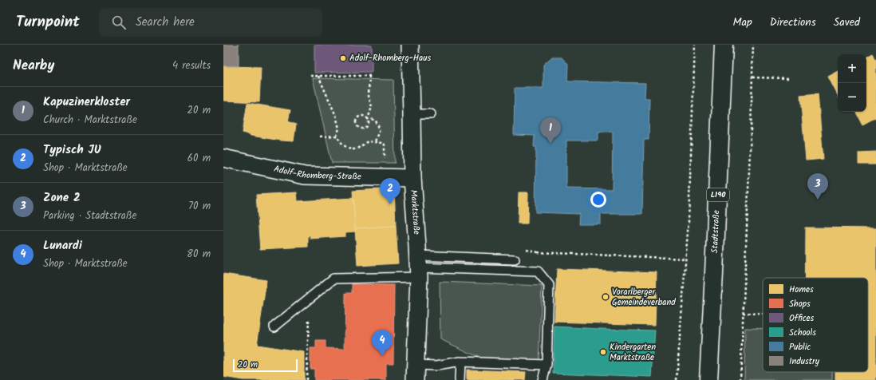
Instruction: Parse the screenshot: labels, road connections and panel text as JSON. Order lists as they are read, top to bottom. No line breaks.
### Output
{"streets":{"main road":["L190","Stadtstraße"],"street":["Adolf-Rhomberg-Straße","Marktstraße"]},"crossings":[["Adolf-Rhomberg-Straße","Marktstraße"]],"places":["Adolf-Rhomberg-Haus","Vorarlberger Gemeindeverband","Kindergarten Marktstraße"],"legend":["Homes","Shops","Offices","Schools","Public","Industry"],"scale_bar":"20 m","page":{"header":"Turnpoint","search":"Search here","nav":["Map","Directions","Saved"],"heading":["Nearby","4 results"],"map_buttons":["+","−"],"list":[{"mark":"1","name":"Kapuzinerkloster","note":"Church · Marktstraße","value":"20 m"},{"mark":"2","name":"Typisch JU","note":"Shop · Marktstraße","value":"60 m"},{"mark":"3","name":"Zone 2","note":"Parking · Stadtstraße","value":"70 m"},{"mark":"4","name":"Lunardi","note":"Shop · Marktstraße","value":"80 m"}],"pins":["1","3","2","4"],"scale":"20 m"}}
